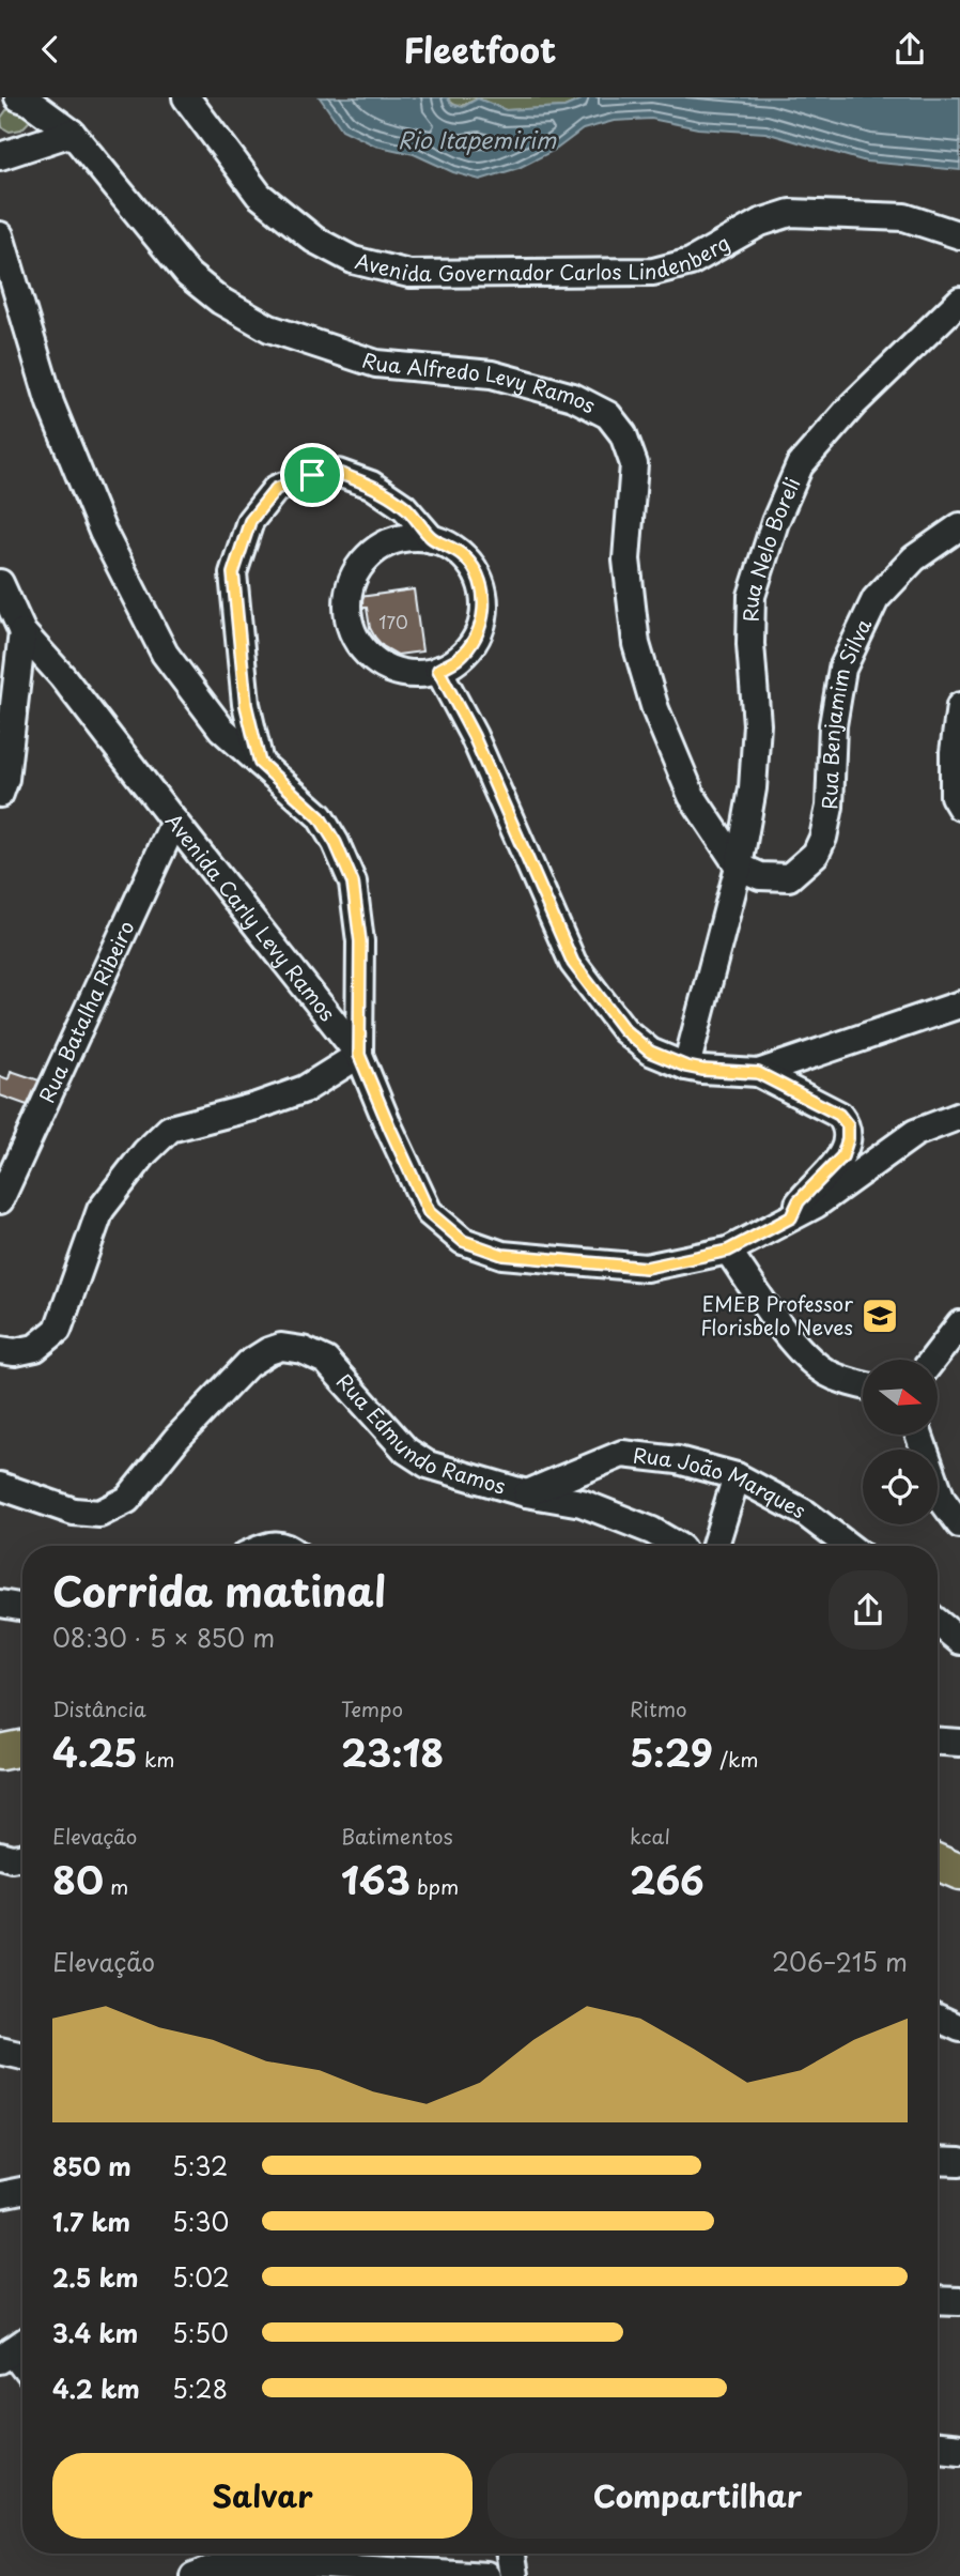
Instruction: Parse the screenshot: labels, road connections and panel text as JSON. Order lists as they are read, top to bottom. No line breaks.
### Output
{"streets":{"street":["Avenida Governador Carlos Lindenberg","Rua Alfredo Levy Ramos","Rua Nelo Boreli","Rua Benjamim Silva","Avenida Carly Levy Ramos","Rua Batalha Ribeiro","Rua Edmundo Ramos","Rua João Marques"]},"crossings":[["Rua Alfredo Levy Ramos","Rua Nelo Boreli"],["Rua Alfredo Levy Ramos","Rua Benjamim Silva"],["Rua Nelo Boreli","Rua Benjamim Silva"],["Avenida Carly Levy Ramos","Rua Batalha Ribeiro"],["Rua Edmundo Ramos","Rua João Marques"]],"water":["Rio Itapemirim"],"places":{"school or university":["EMEB Professor Florisbelo Neves"]},"house_numbers":["170"],"north":"right","page":{"header":"Fleetfoot","heading":["Corrida matinal","08:30 · 5 × 850 m"],"stats":[["Distância","4.25 km"],["Tempo","23:18"],["Ritmo","5:29 /km"],["Elevação","80 m"],["Batimentos","163 bpm"],["kcal","266"]],"chart":["Elevação","206–215 m"],"list":[{"name":"850 m","note":"5:32"},{"name":"1.7 km","note":"5:30"},{"name":"2.5 km","note":"5:02"},{"name":"3.4 km","note":"5:50"},{"name":"4.2 km","note":"5:28"}],"buttons":["Salvar","Compartilhar"]}}
